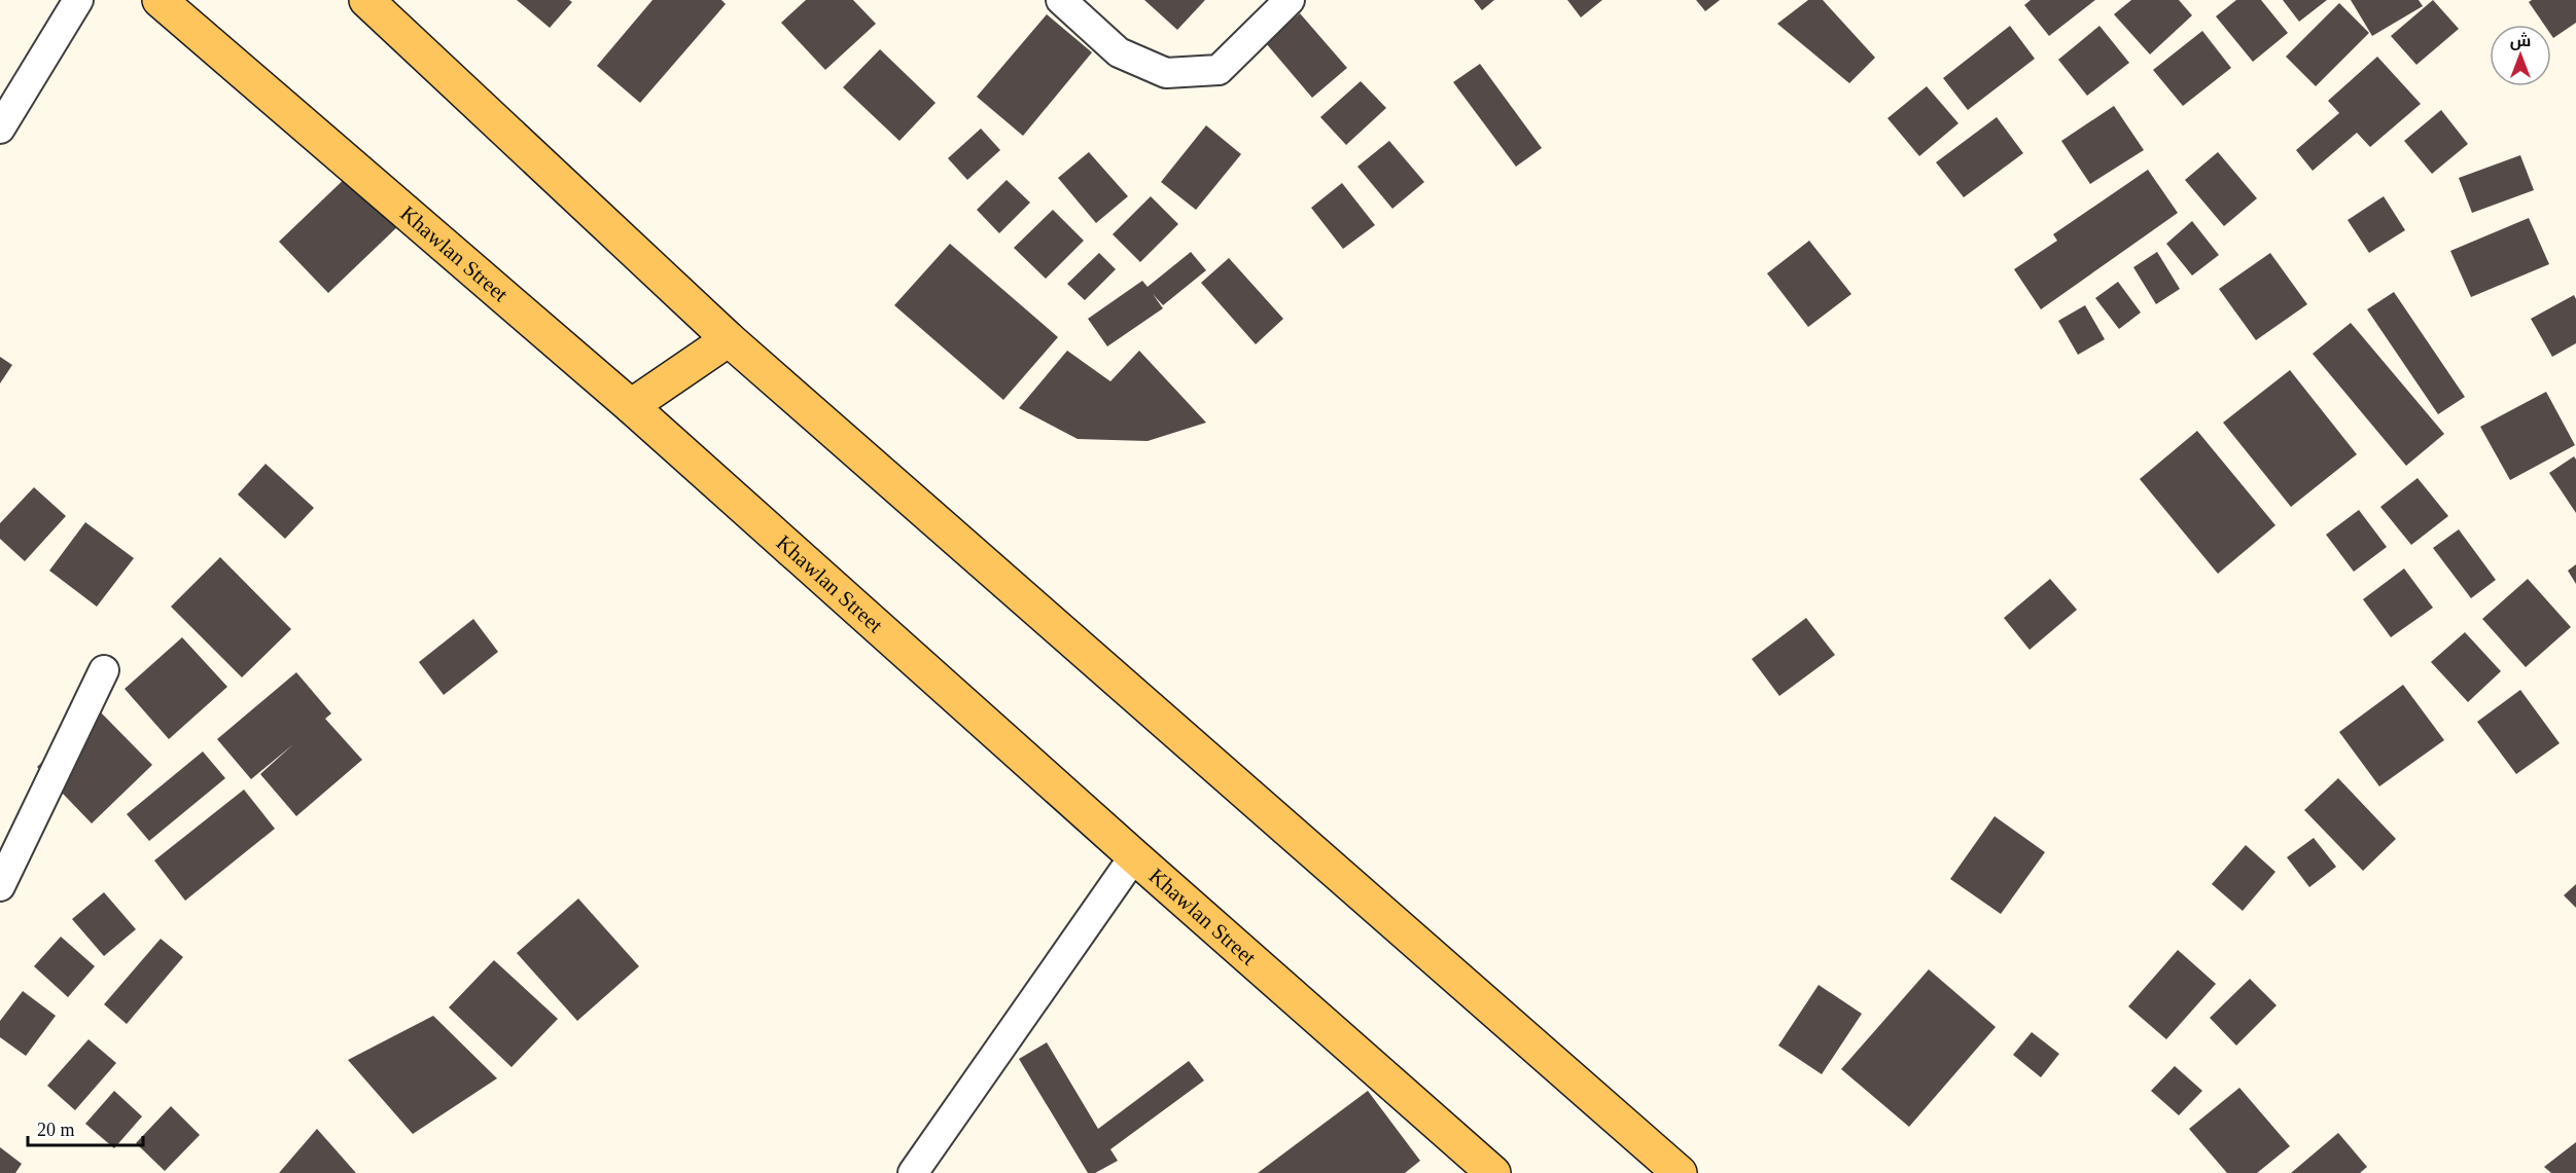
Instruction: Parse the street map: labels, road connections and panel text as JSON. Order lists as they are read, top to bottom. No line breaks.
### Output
{"streets":{"main road":["Khawlan Street"]},"scale_bar":"20 m","north":"top"}
